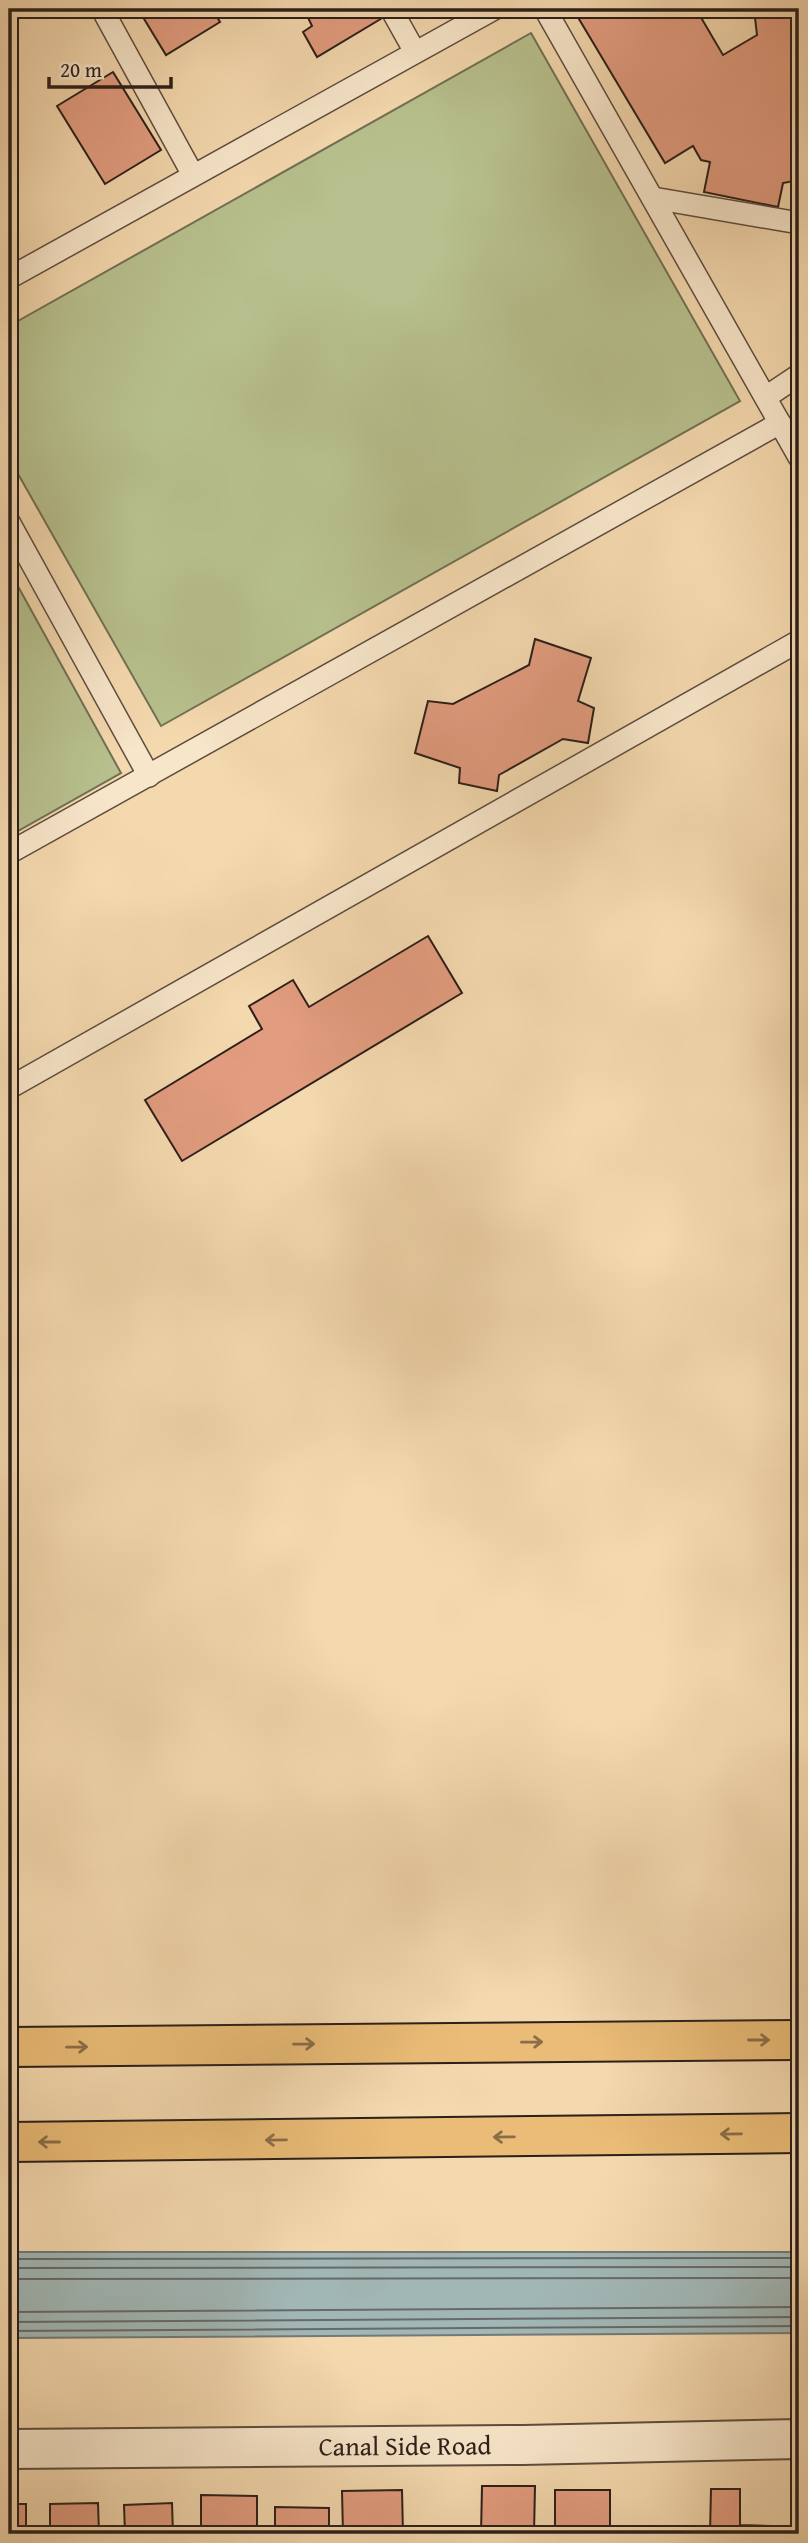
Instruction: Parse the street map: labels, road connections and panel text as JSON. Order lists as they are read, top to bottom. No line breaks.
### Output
{"streets":{"street":["Canal Side Road"]},"scale_bar":"20 m"}
